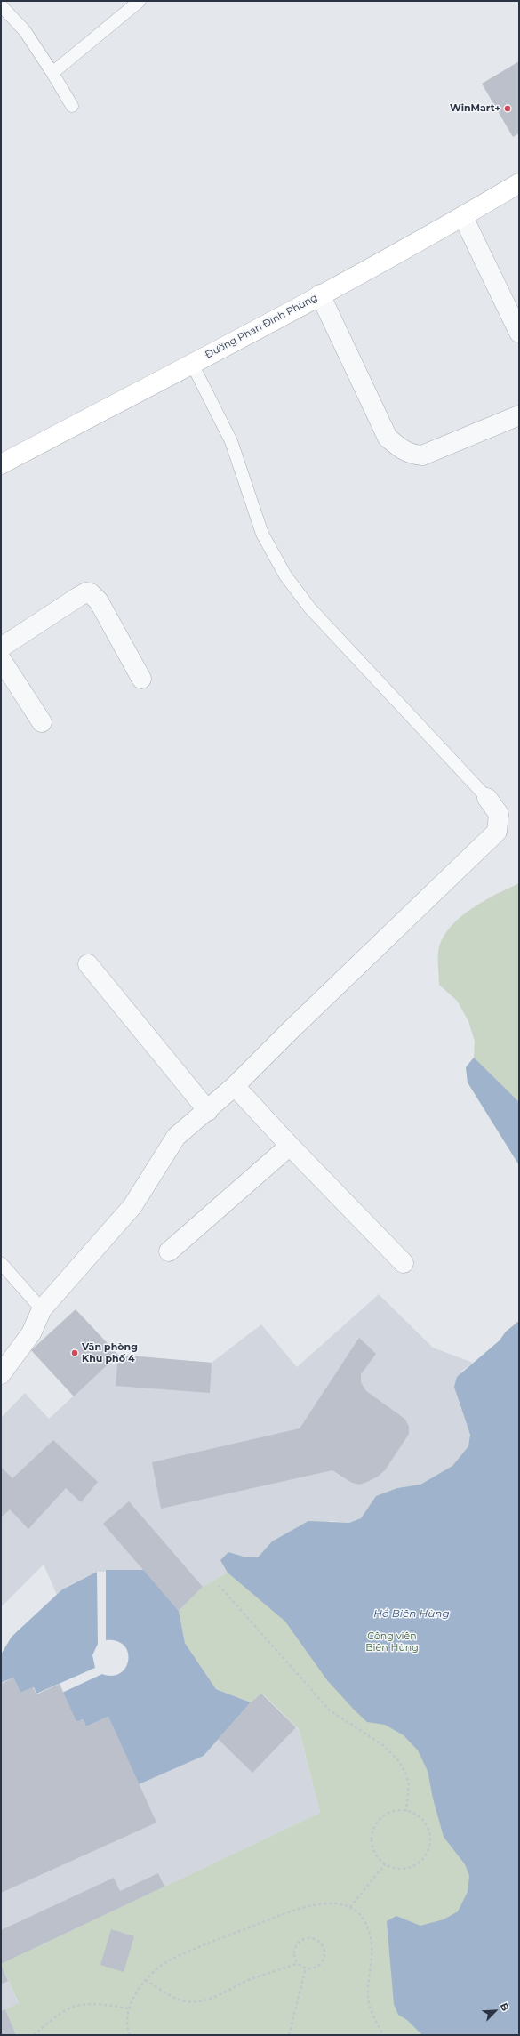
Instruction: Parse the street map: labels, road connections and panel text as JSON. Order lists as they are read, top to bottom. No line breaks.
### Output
{"streets":{"main road":["Đường Phan Đình Phùng"]},"water":["Hồ Biên Hùng"],"parks":["Công viên Biên Hùng"],"places":["WinMart+","Văn phòng Khu phố 4"],"north":"top right"}
